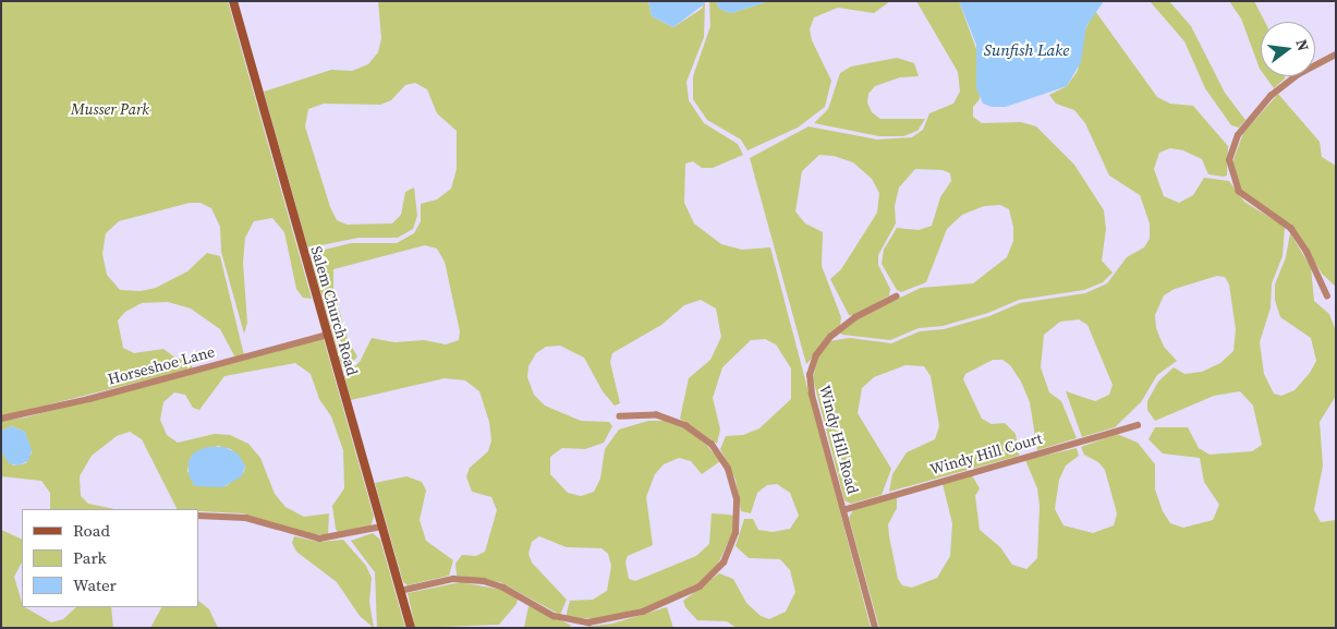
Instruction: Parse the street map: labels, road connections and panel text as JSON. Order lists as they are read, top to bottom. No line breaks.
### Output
{"streets":{"street":["Salem Church Road","Horseshoe Lane","Windy Hill Road","Windy Hill Court"]},"crossings":[["Salem Church Road","Horseshoe Lane"],["Windy Hill Road","Windy Hill Court"]],"water":["Sunfish Lake"],"parks":["Musser Park"],"legend":["Road","Park","Water"],"north":"right"}
